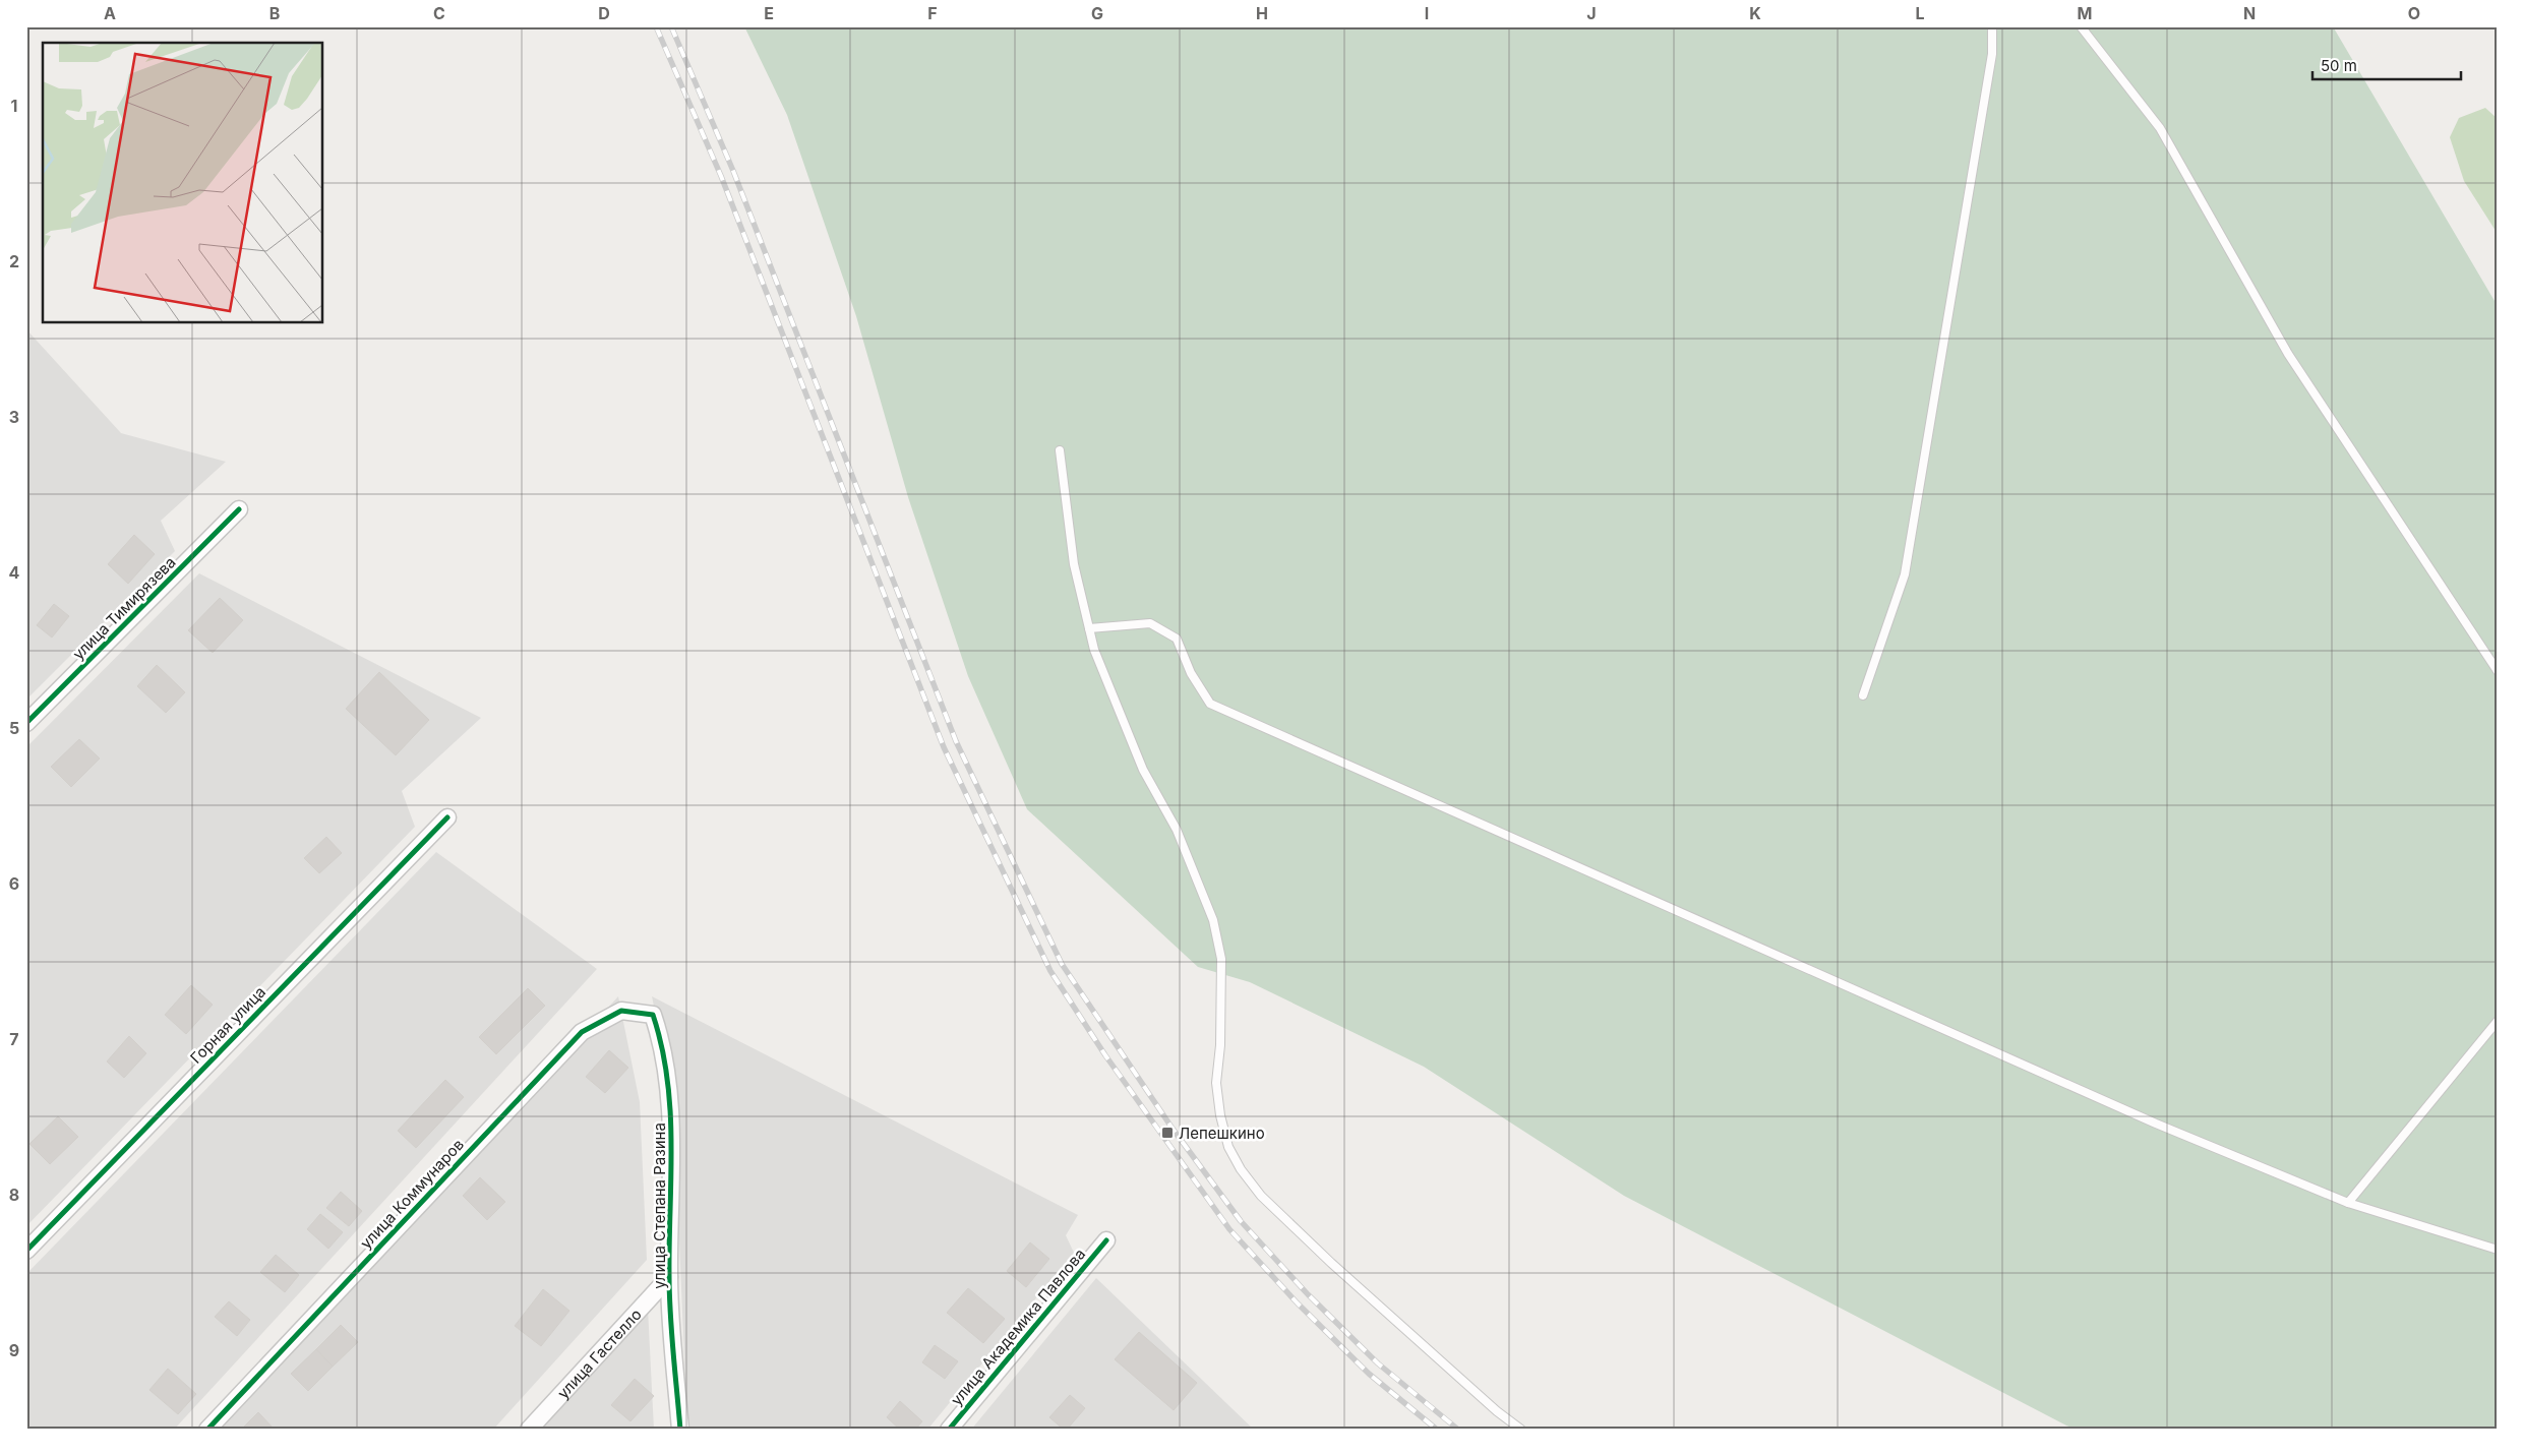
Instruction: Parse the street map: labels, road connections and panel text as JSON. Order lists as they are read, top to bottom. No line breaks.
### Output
{"streets":{"street":["улица Тимирязева","Горная улица","улица Коммунаров","улица Степана Разина","улица Академика Павлова","улица Гастелло"]},"crossings":[["улица Коммунаров","улица Степана Разина"],["улица Степана Разина","улица Гастелло"]],"places":{"transit":["Лепешкино"]},"scale_bar":"50 m","grid":{"columns":["A","B","C","D","E","F","G","H","I","J","K","L","M","N","O"],"rows":["1","2","3","4","5","6","7","8","9"]}}
